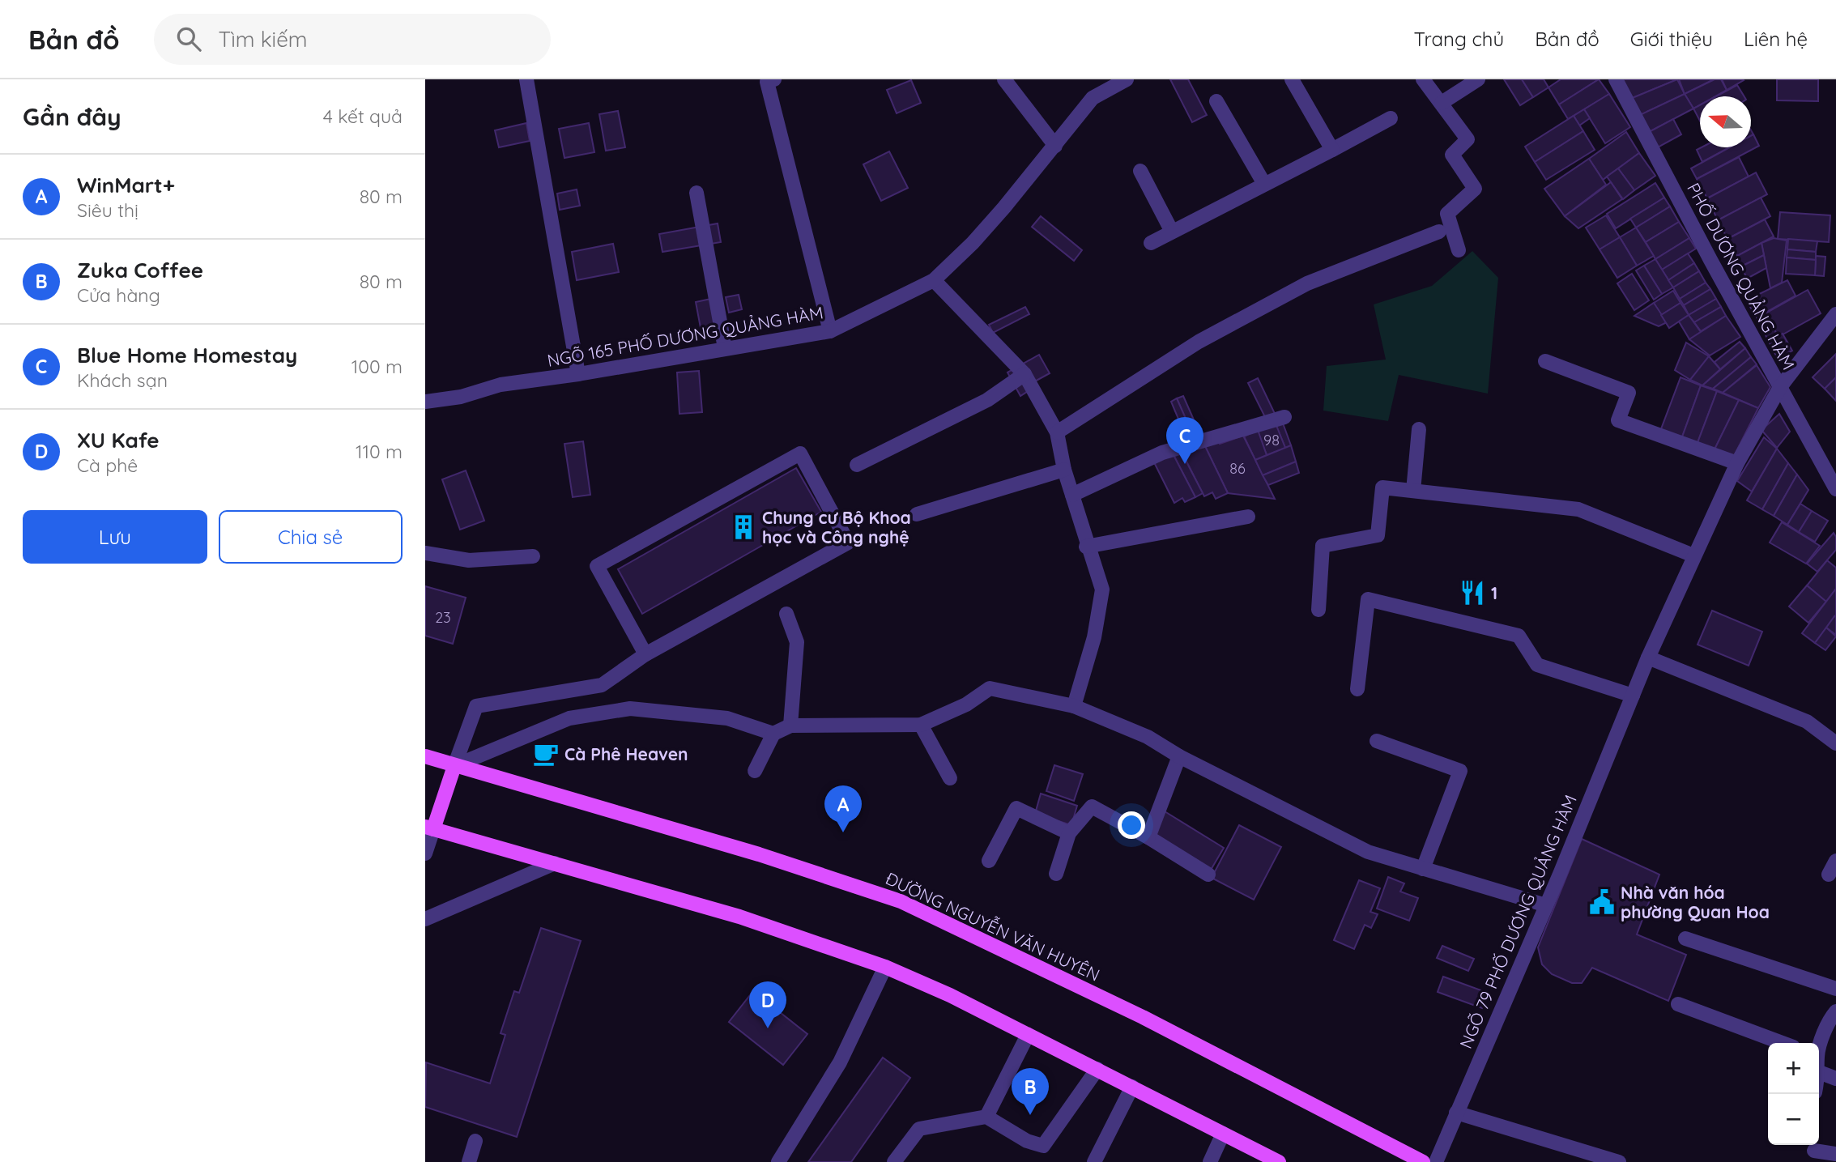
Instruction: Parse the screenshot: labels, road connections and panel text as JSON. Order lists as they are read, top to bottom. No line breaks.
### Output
{"streets":{"main road":["ĐƯỜNG NGUYỄN VĂN HUYÊN"],"street":["PHỐ DƯƠNG QUẢNG HÀM","NGÕ 165 PHỐ DƯƠNG QUẢNG HÀM","NGÕ 79 PHỐ DƯƠNG QUẢNG HÀM"]},"crossings":[["PHỐ DƯƠNG QUẢNG HÀM","NGÕ 79 PHỐ DƯƠNG QUẢNG HÀM"]],"places":{"building":["Chung cư Bộ Khoa học và Công nghệ"],"restaurant":["1"],"cafe":["Cà Phê Heaven"],"public building":["Nhà văn hóa phường Quan Hoa"]},"house_numbers":["98","86","23"],"north":"left","page":{"header":"Bản đồ","search":"Tìm kiếm","nav":["Trang chủ","Bản đồ","Giới thiệu","Liên hệ"],"heading":["Gần đây","4 kết quả"],"list":[{"mark":"A","name":"WinMart+","note":"Siêu thị","value":"80 m"},{"mark":"B","name":"Zuka Coffee","note":"Cửa hàng","value":"80 m"},{"mark":"C","name":"Blue Home Homestay","note":"Khách sạn","value":"100 m"},{"mark":"D","name":"XU Kafe","note":"Cà phê","value":"110 m"}],"pins":["C","A","D","B"],"buttons":["Lưu","Chia sẻ"],"map_buttons":["+","−"]}}
